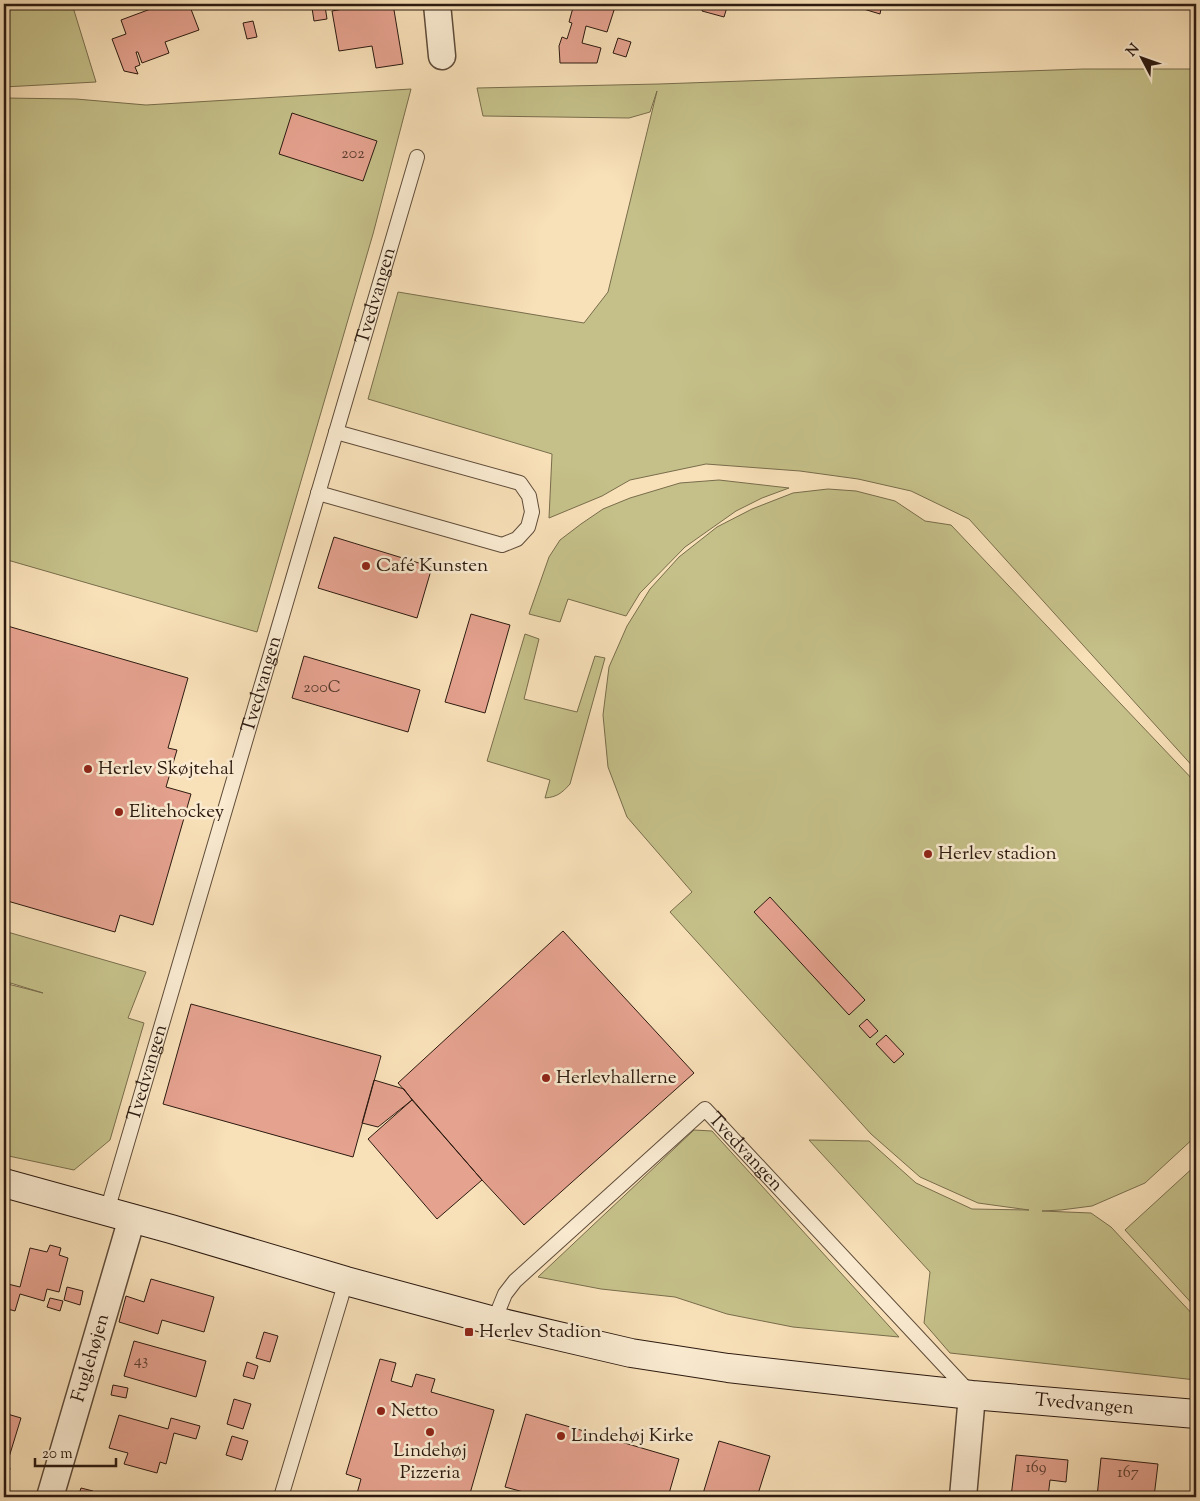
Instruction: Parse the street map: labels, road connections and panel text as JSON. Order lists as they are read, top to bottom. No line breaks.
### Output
{"streets":{"street":["Tvedvangen","Fuglehøjen"]},"crossings":[["Tvedvangen","Fuglehøjen"]],"places":{"other":["Café Kunsten","Herlev Skøjtehal","Elitehockey","Herlev stadion","Herlevhallerne","Netto","Lindehøj Pizzeria","Lindehøj Kirke"],"transit":["Herlev Stadion"]},"house_numbers":["202","200C","43","169","167"],"scale_bar":"20 m","north":"top left"}
